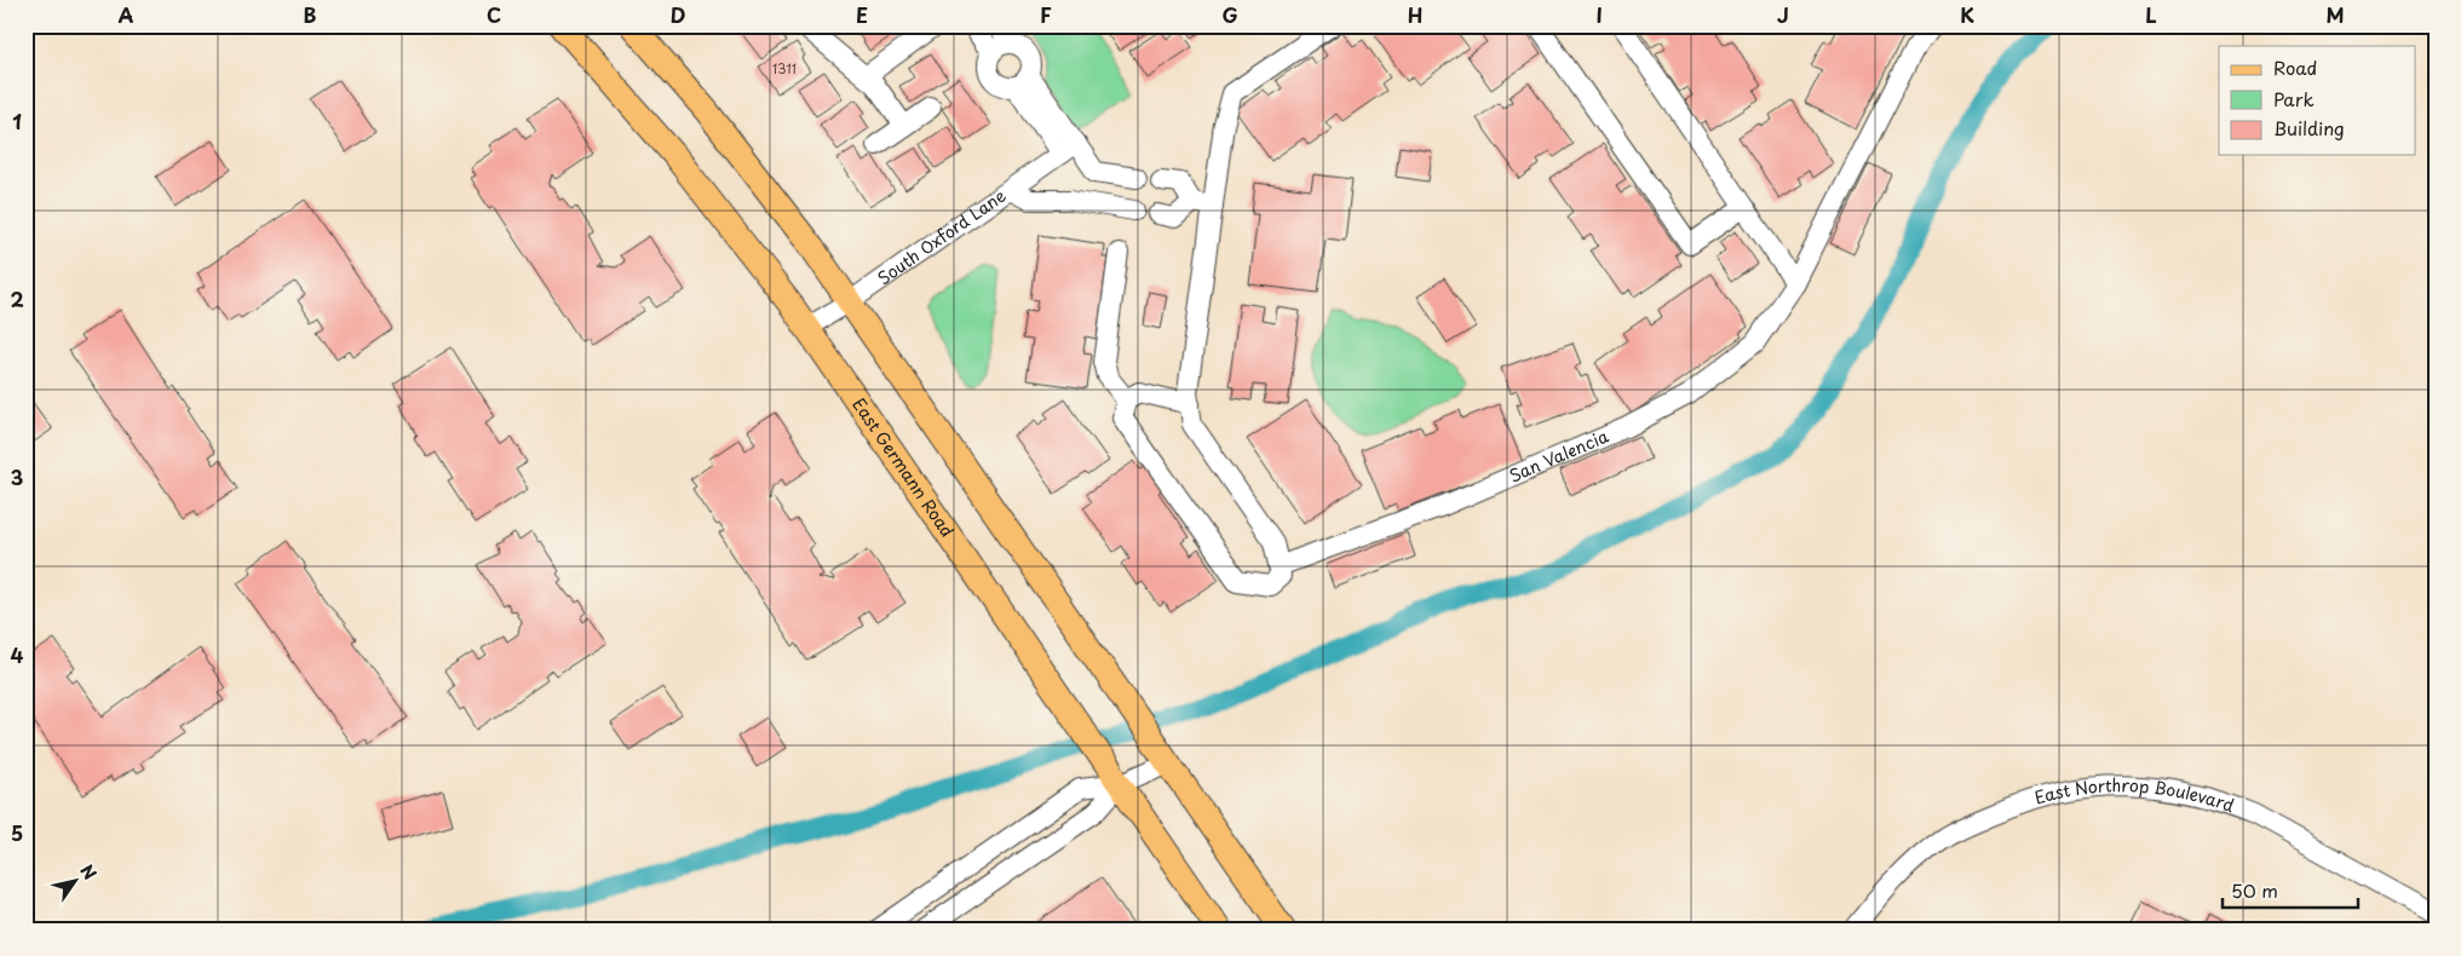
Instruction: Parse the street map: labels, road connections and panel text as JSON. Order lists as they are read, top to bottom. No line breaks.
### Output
{"streets":{"main road":["East Germann Road"],"street":["South Oxford Lane","San Valencia","East Northrop Boulevard"]},"crossings":[["South Oxford Lane","East Germann Road"]],"house_numbers":["1311"],"legend":["Road","Park","Building"],"scale_bar":"50 m","north":"top right","grid":{"columns":["A","B","C","D","E","F","G","H","I","J","K","L","M"],"rows":["1","2","3","4","5"]}}
